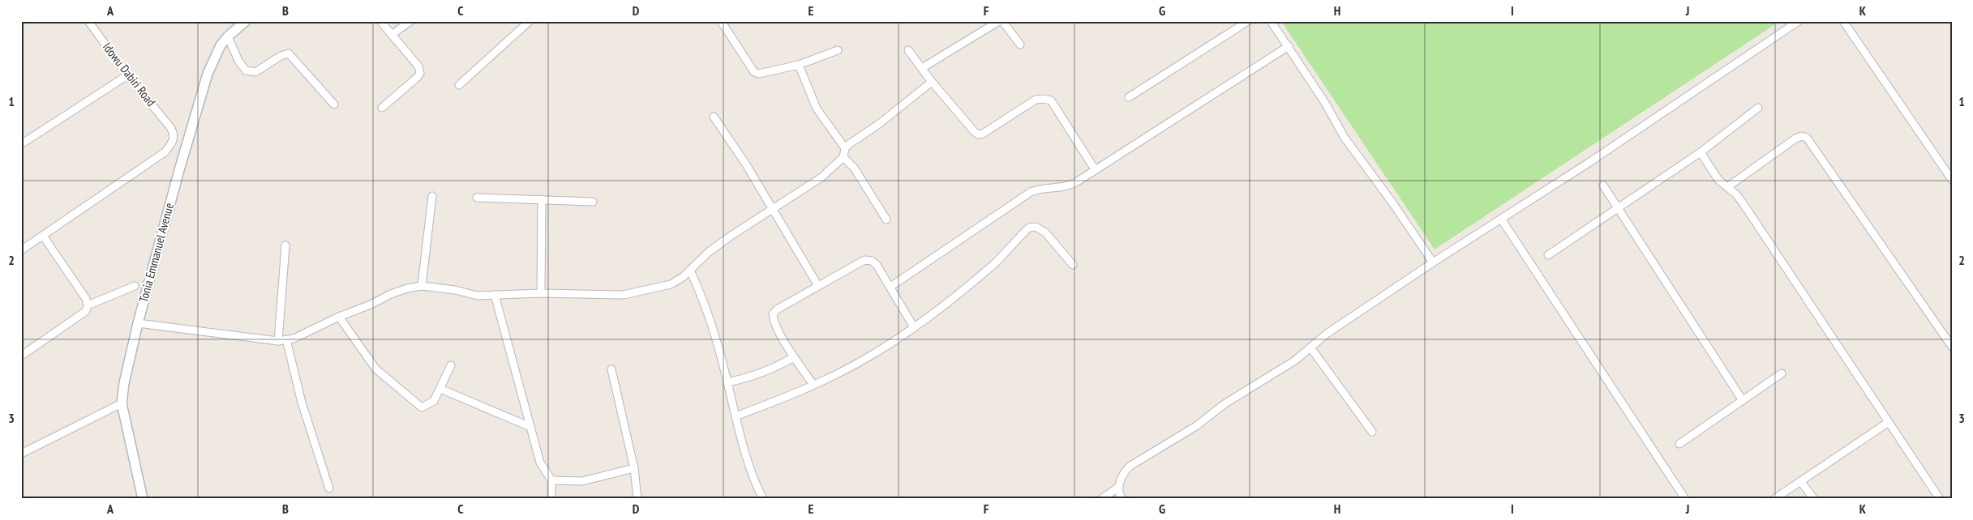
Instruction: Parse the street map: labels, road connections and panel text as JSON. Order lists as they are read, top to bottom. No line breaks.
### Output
{"streets":{"street":["Idowu Dabiri Road","Tonia Emmanuel Avenue"]},"grid":{"columns":["A","B","C","D","E","F","G","H","I","J","K"],"rows":["1","2","3"]}}
